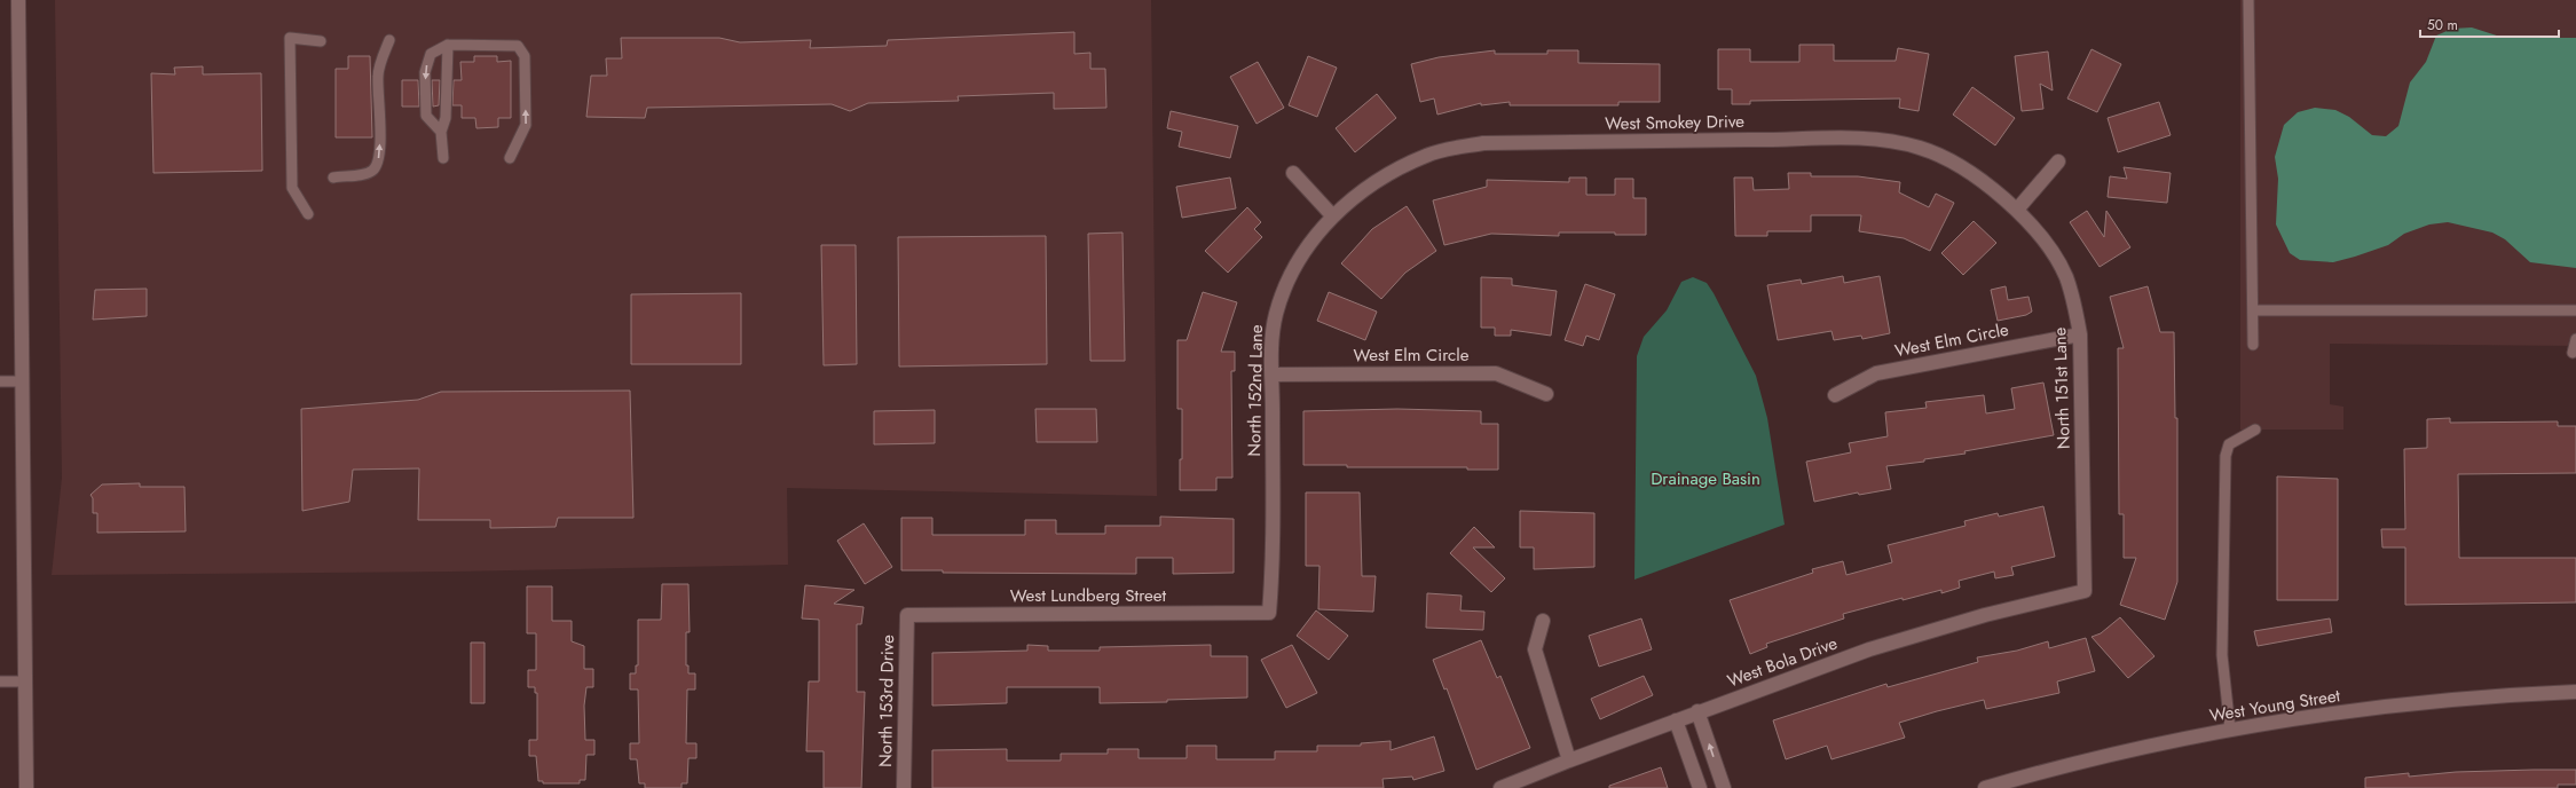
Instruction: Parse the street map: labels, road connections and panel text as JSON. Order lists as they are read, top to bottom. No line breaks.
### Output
{"streets":{"street":["West Smokey Drive","West Elm Circle","North 151st Lane","North 152nd Lane","West Lundberg Street","West Bola Drive","North 153rd Drive","West Young Street"]},"crossings":[["West Smokey Drive","North 151st Lane"],["West Smokey Drive","North 152nd Lane"],["West Elm Circle","North 151st Lane"],["West Elm Circle","North 152nd Lane"],["North 151st Lane","West Bola Drive"],["North 152nd Lane","West Lundberg Street"],["West Lundberg Street","North 153rd Drive"]],"parks":["Drainage Basin"],"scale_bar":"50 m"}
